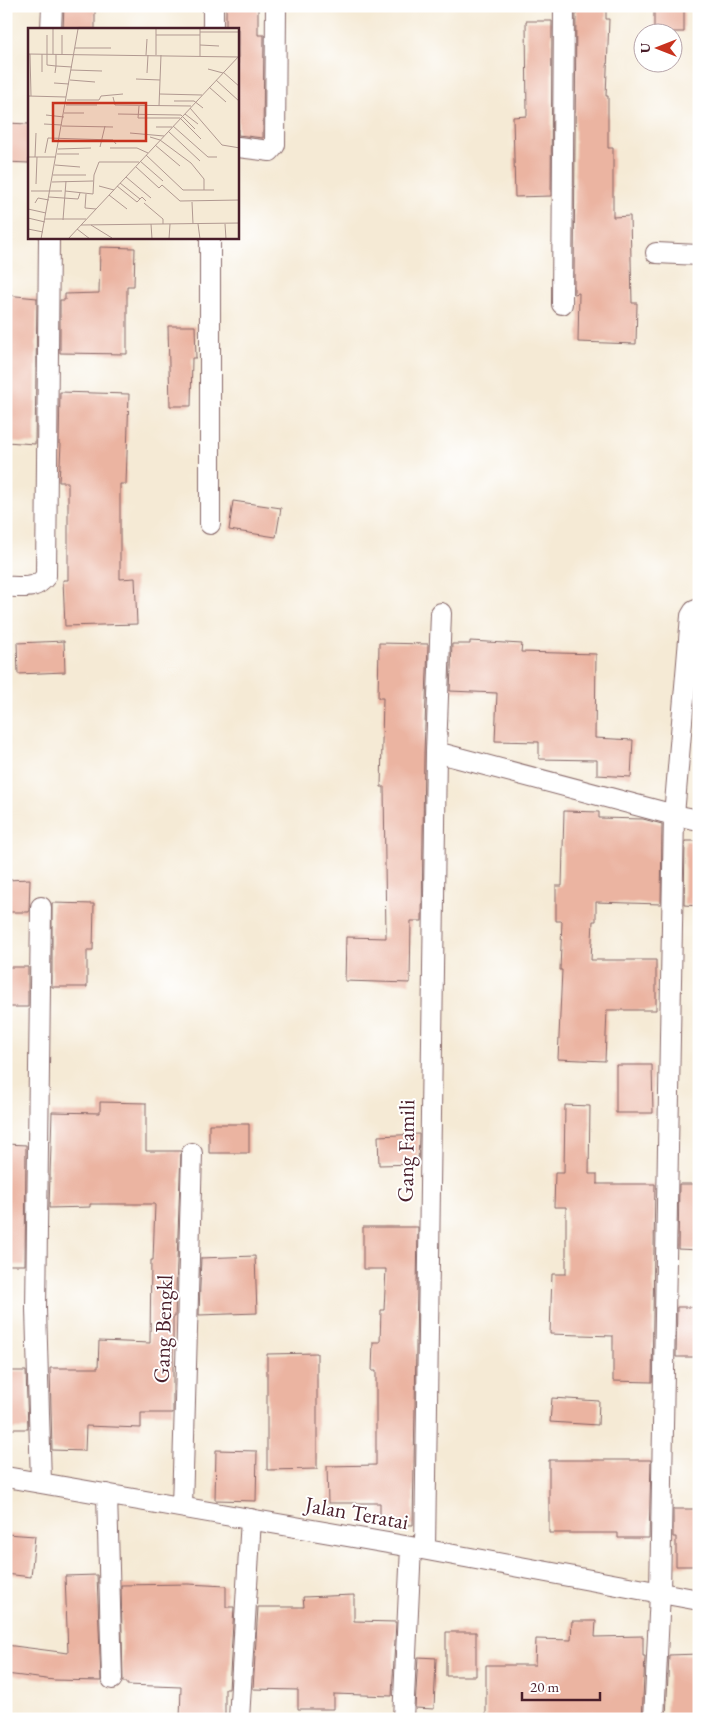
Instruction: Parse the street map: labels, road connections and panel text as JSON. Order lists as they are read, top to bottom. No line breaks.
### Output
{"streets":{"street":["Gang Famili","Gang Bengkl","Jalan Teratai"]},"crossings":[["Gang Famili","Jalan Teratai"],["Gang Bengkl","Jalan Teratai"]],"scale_bar":"20 m","north":"left"}
